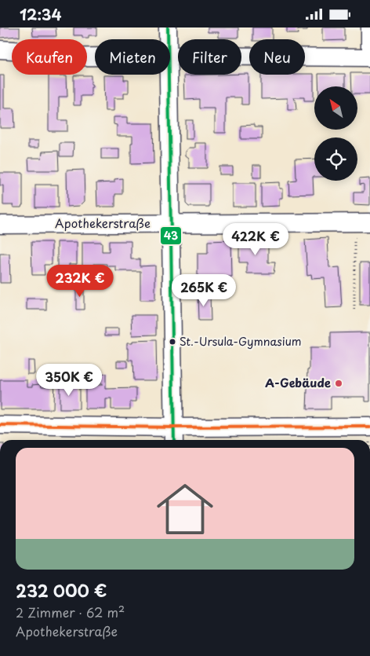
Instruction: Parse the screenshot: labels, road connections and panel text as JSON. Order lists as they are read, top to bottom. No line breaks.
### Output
{"streets":{"street":["Apothekerstraße"]},"places":["St.-Ursula-Gymnasium","A-Gebäude"],"lines":["transit line 43"],"north":"top left","page":{"status":"12:34","chip":["Kaufen","Mieten","Filter","Neu"],"price":["422K €","232K €","265K €","350K €"],"list":[{"name":"232 000 €","note":"2 Zimmer · 62 m² · Apothekerstraße"}]}}
